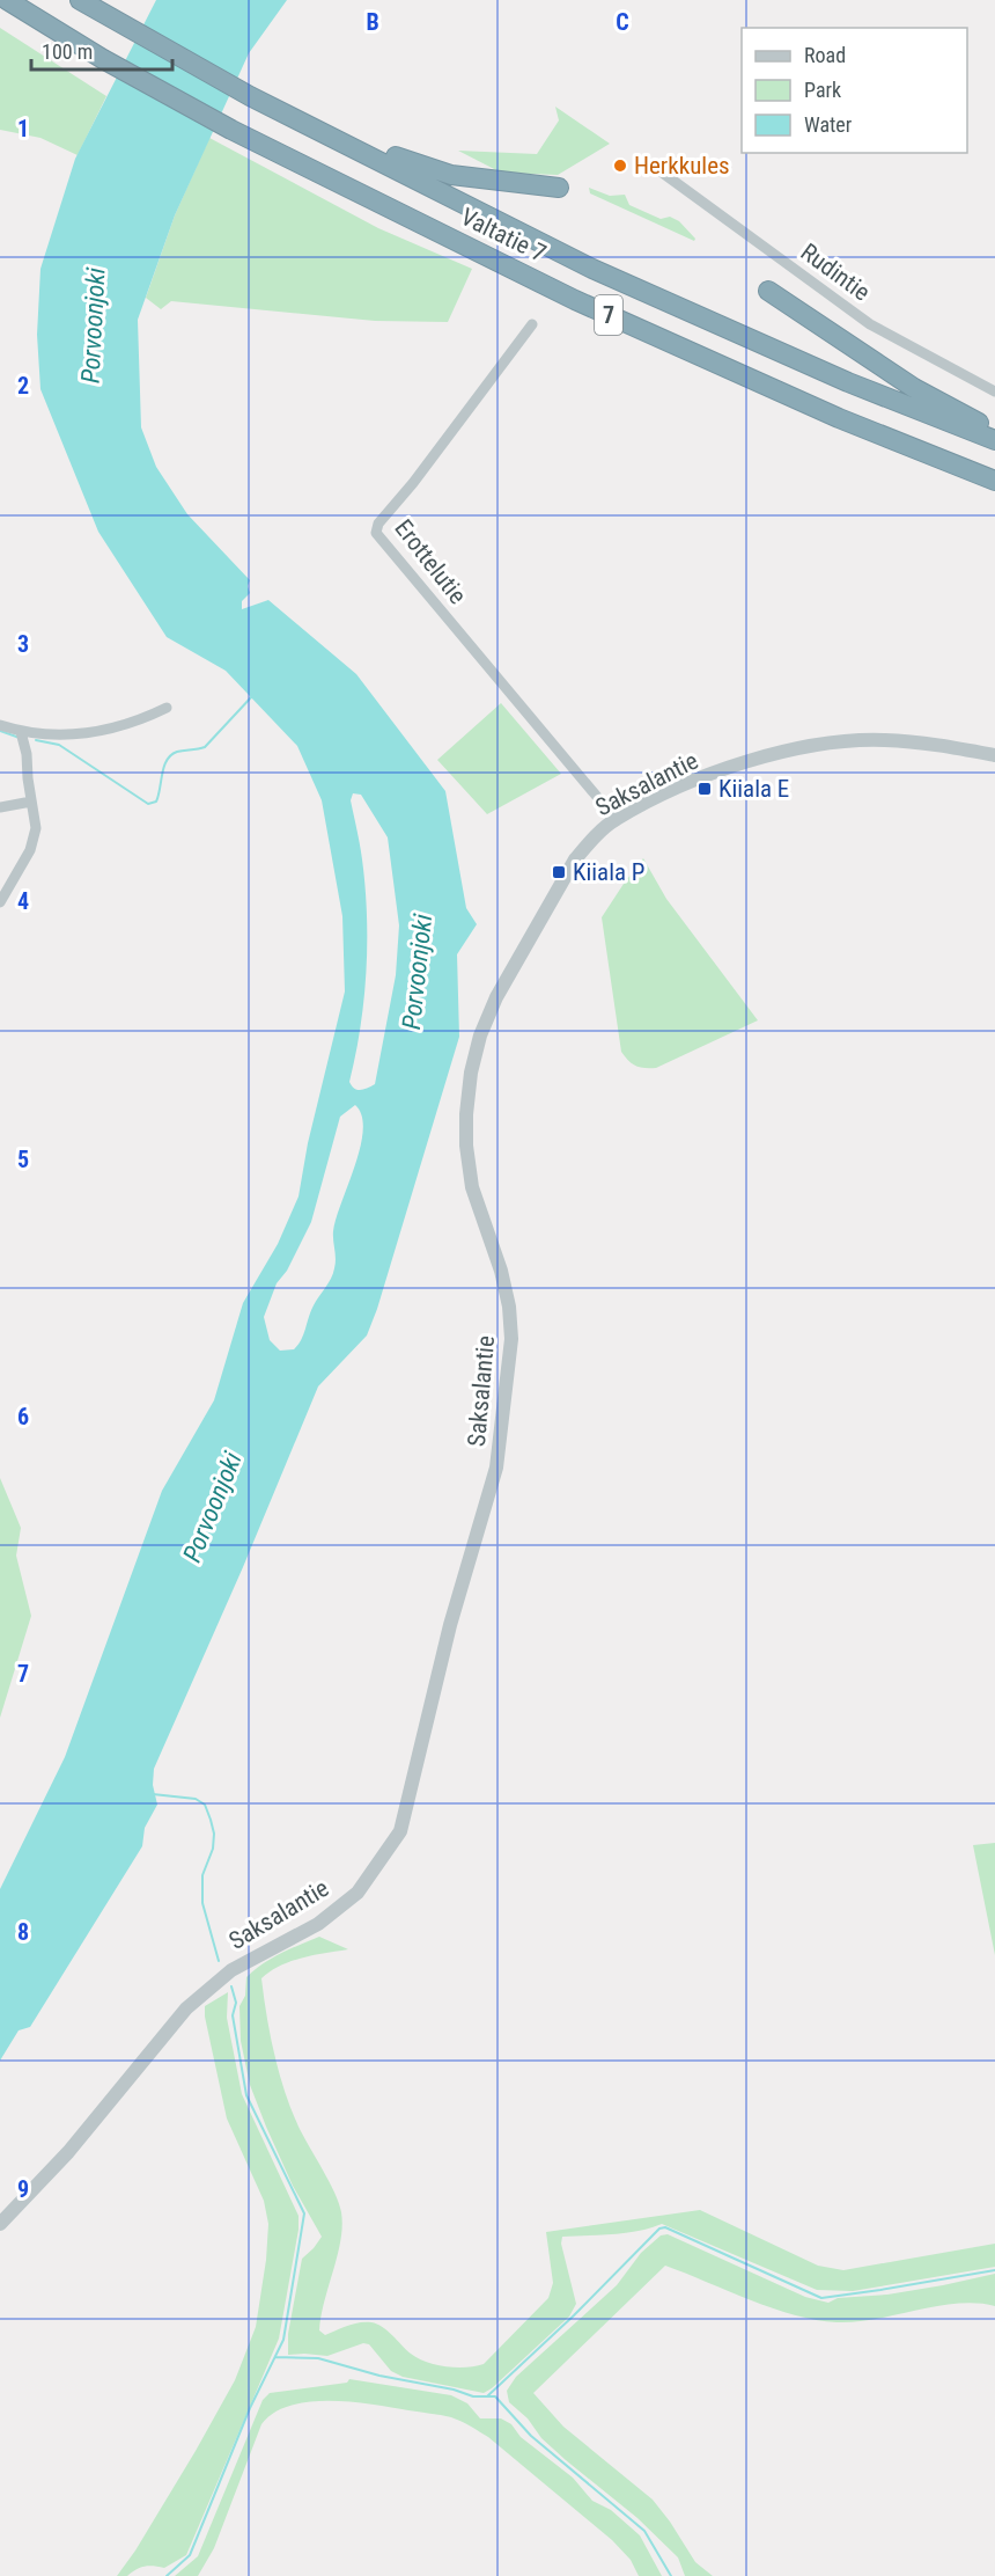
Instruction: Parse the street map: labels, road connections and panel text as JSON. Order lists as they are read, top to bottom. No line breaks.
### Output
{"streets":{"highway":["Valtatie 7","7"],"street":["Rudintie","Erottelutie","Saksalantie"]},"crossings":[["Erottelutie","Saksalantie"]],"water":["Porvoonjoki"],"places":{"other":["Herkkules"],"transit":["Kiiala E","Kiiala P"]},"legend":["Road","Park","Water"],"scale_bar":"100 m","grid":{"columns":["B","C"],"rows":["1","2","3","4","5","6","7","8","9"]}}
